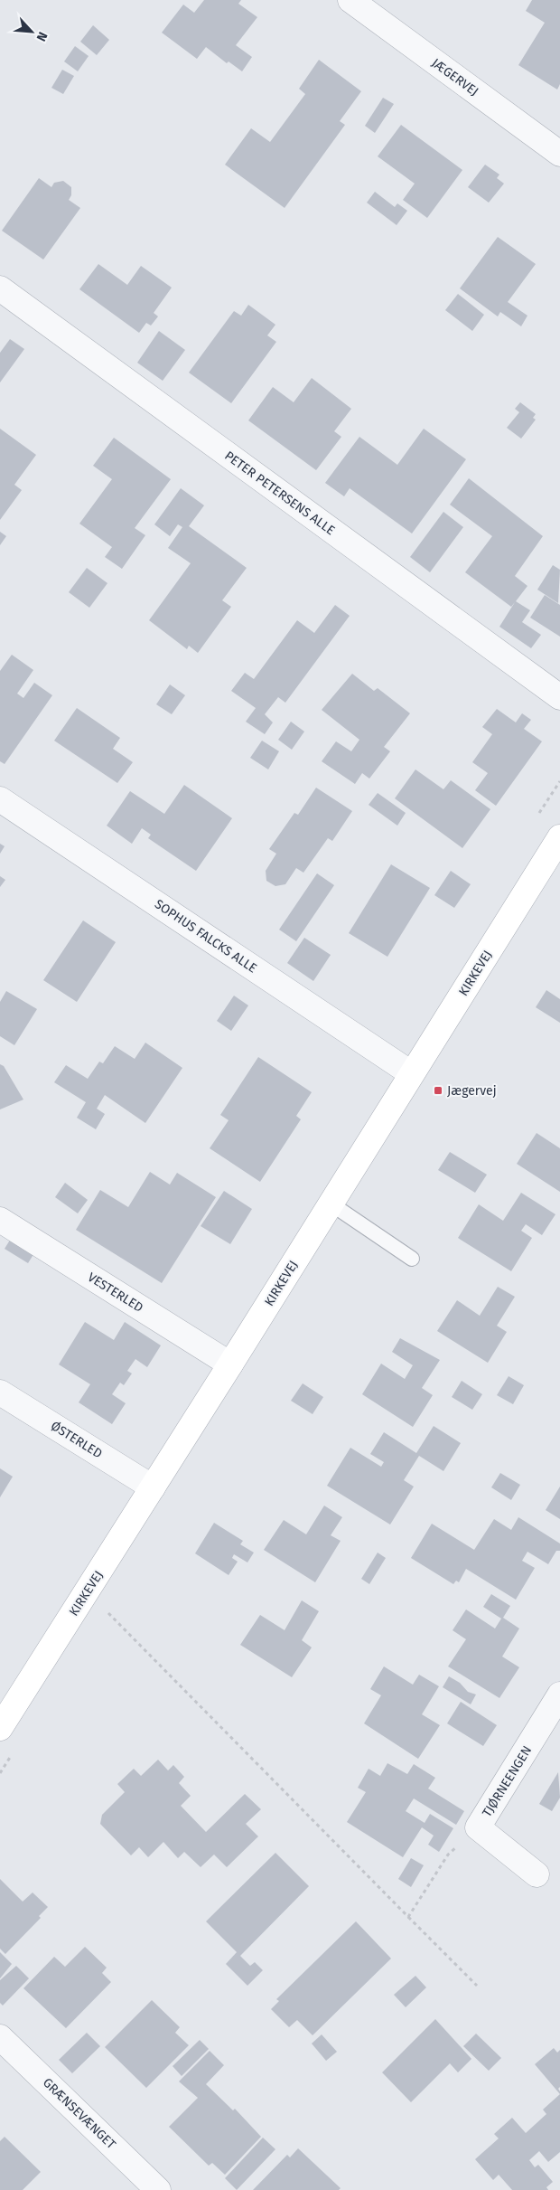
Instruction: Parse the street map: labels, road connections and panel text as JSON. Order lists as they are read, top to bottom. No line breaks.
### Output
{"streets":{"main road":["KIRKEVEJ"],"street":["JÆGERVEJ","PETER PETERSENS ALLE","SOPHUS FALCKS ALLE","VESTERLED","ØSTERLED","TJØRNEENGEN","GRÆNSEVÆNGET"]},"crossings":[["SOPHUS FALCKS ALLE","KIRKEVEJ"],["KIRKEVEJ","VESTERLED"],["KIRKEVEJ","ØSTERLED"]],"places":{"transit":["Jægervej"]},"north":"bottom right"}
